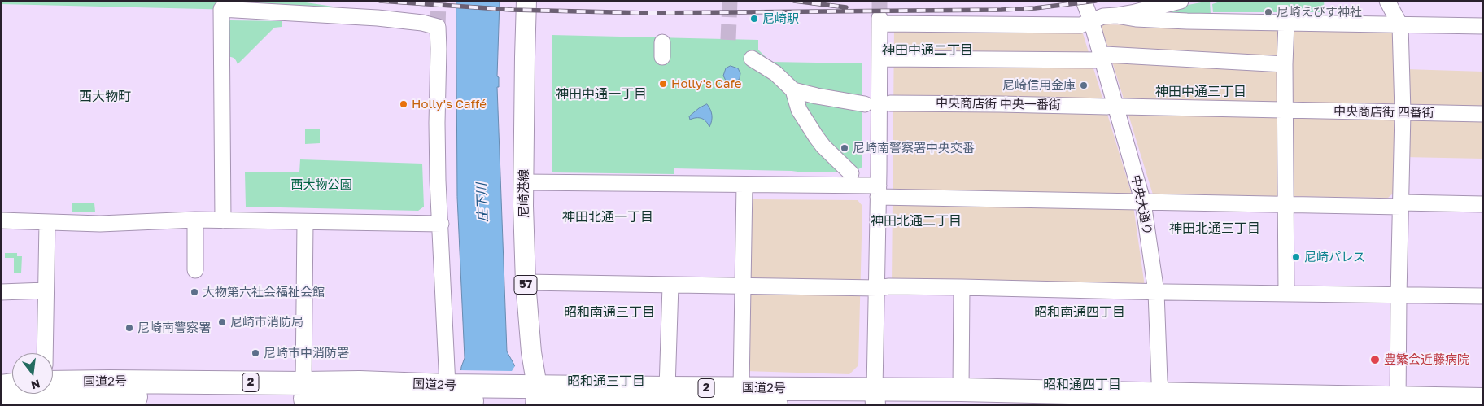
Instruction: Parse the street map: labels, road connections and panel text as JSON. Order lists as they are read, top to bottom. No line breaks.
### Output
{"streets":{"highway":["国道2号","2"],"main road":["尼崎港線","57"],"street":["中央商店街 中央一番街","中央商店街 四番街","中央大通り"]},"crossings":[["中央商店街 中央一番街","中央商店街 四番街"],["尼崎港線","国道2号"],["中央大通り","国道2号"]],"districts":["神田中通二丁目","神田中通三丁目","神田中通一丁目","西大物町","神田北通一丁目","神田北通二丁目","神田北通三丁目","昭和南通三丁目","昭和南通四丁目","昭和通三丁目","昭和通四丁目"],"water":["庄下川"],"parks":["西大物公園"],"places":["尼崎えびす神社","尼崎駅","Holly's Cafe","尼崎信用金庫","Holly's Caffé","尼崎南警察署中央交番","尼崎パレス","大物第六社会福祉会館","尼崎市消防局","尼崎南警察署","尼崎市中消防署","豊繁会近藤病院"],"north":"bottom"}
